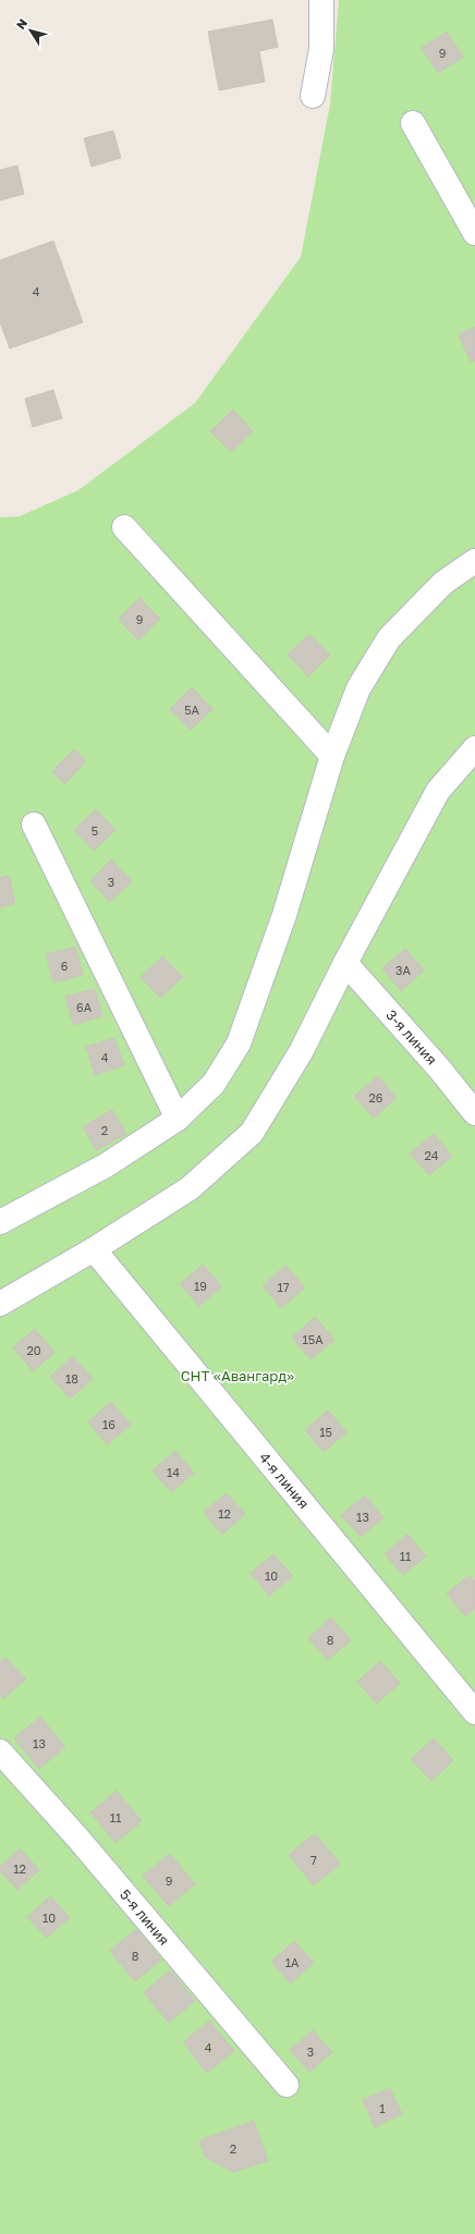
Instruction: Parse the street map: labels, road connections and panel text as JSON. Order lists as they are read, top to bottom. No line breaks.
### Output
{"streets":{"street":["3-я линия","4-я линия","5-я линия"]},"parks":["СНТ «Авангард»"],"house_numbers":["9","4","9","5А","5","3","6","3А","6А","4","26","2","24","19","17","15А","20","18","16","15","14","12","13","11","10","8","13","11","7","12","9","10","8","1А","4","3","1","2"],"north":"top left"}
